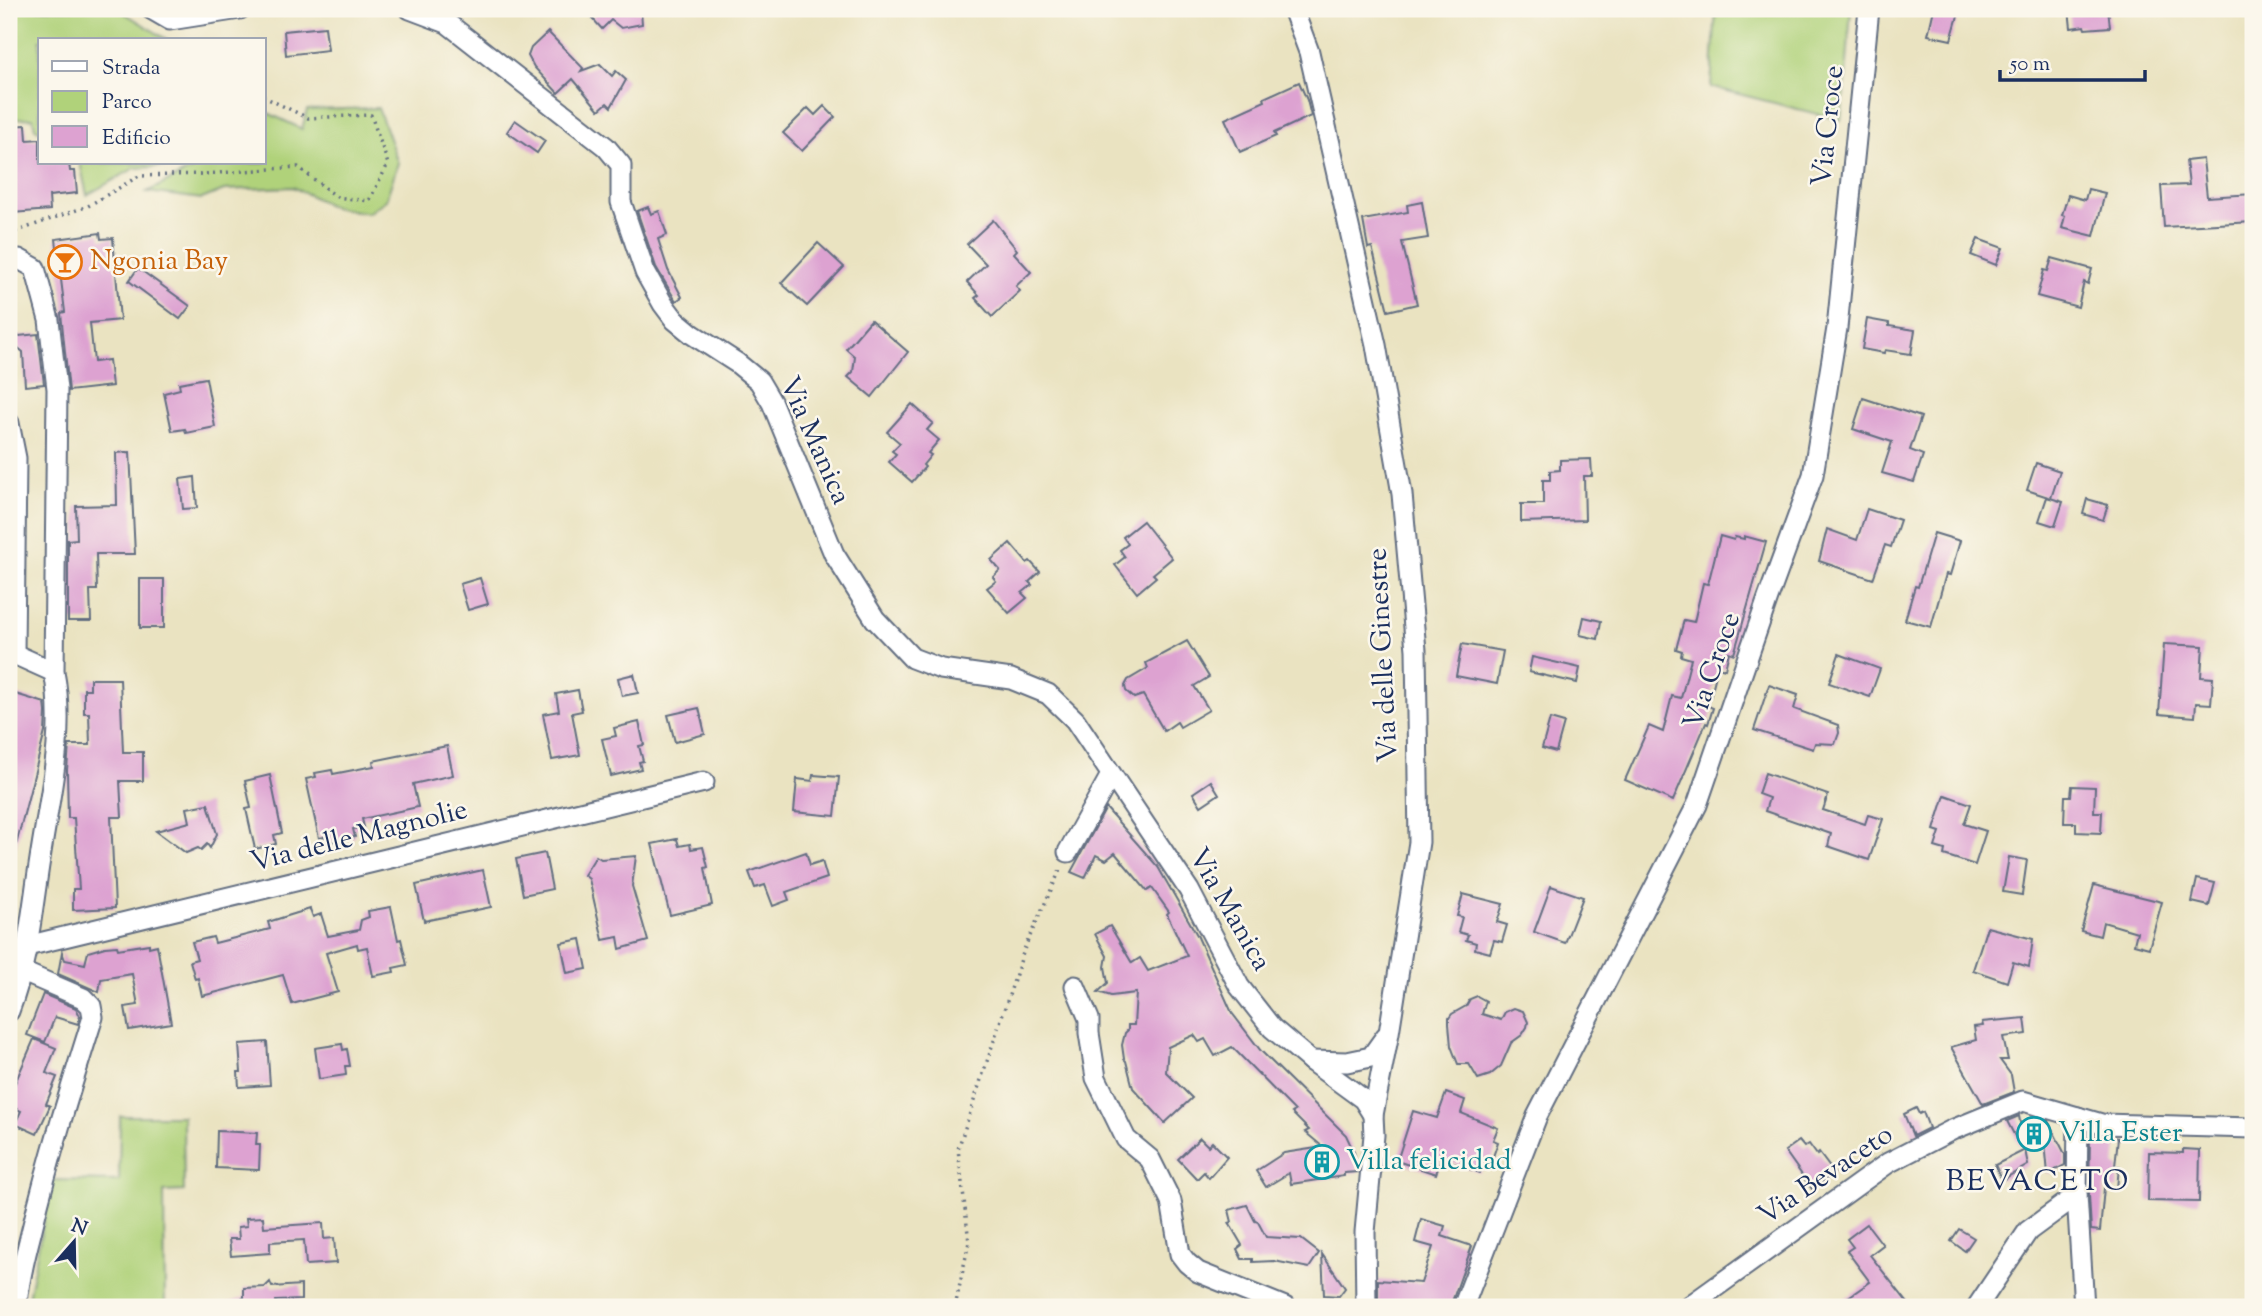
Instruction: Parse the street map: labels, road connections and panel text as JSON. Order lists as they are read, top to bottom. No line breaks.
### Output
{"streets":{"street":["Via Croce","Via Manica","Via delle Ginestre","Via delle Magnolie","Via Bevaceto"]},"crossings":[["Via Manica","Via delle Ginestre"]],"districts":["BEVACETO"],"places":{"bar":["Ngonia Bay"],"building":["Villa Ester","Villa felicidad"]},"legend":["Strada","Parco","Edificio"],"scale_bar":"50 m","north":"top"}
